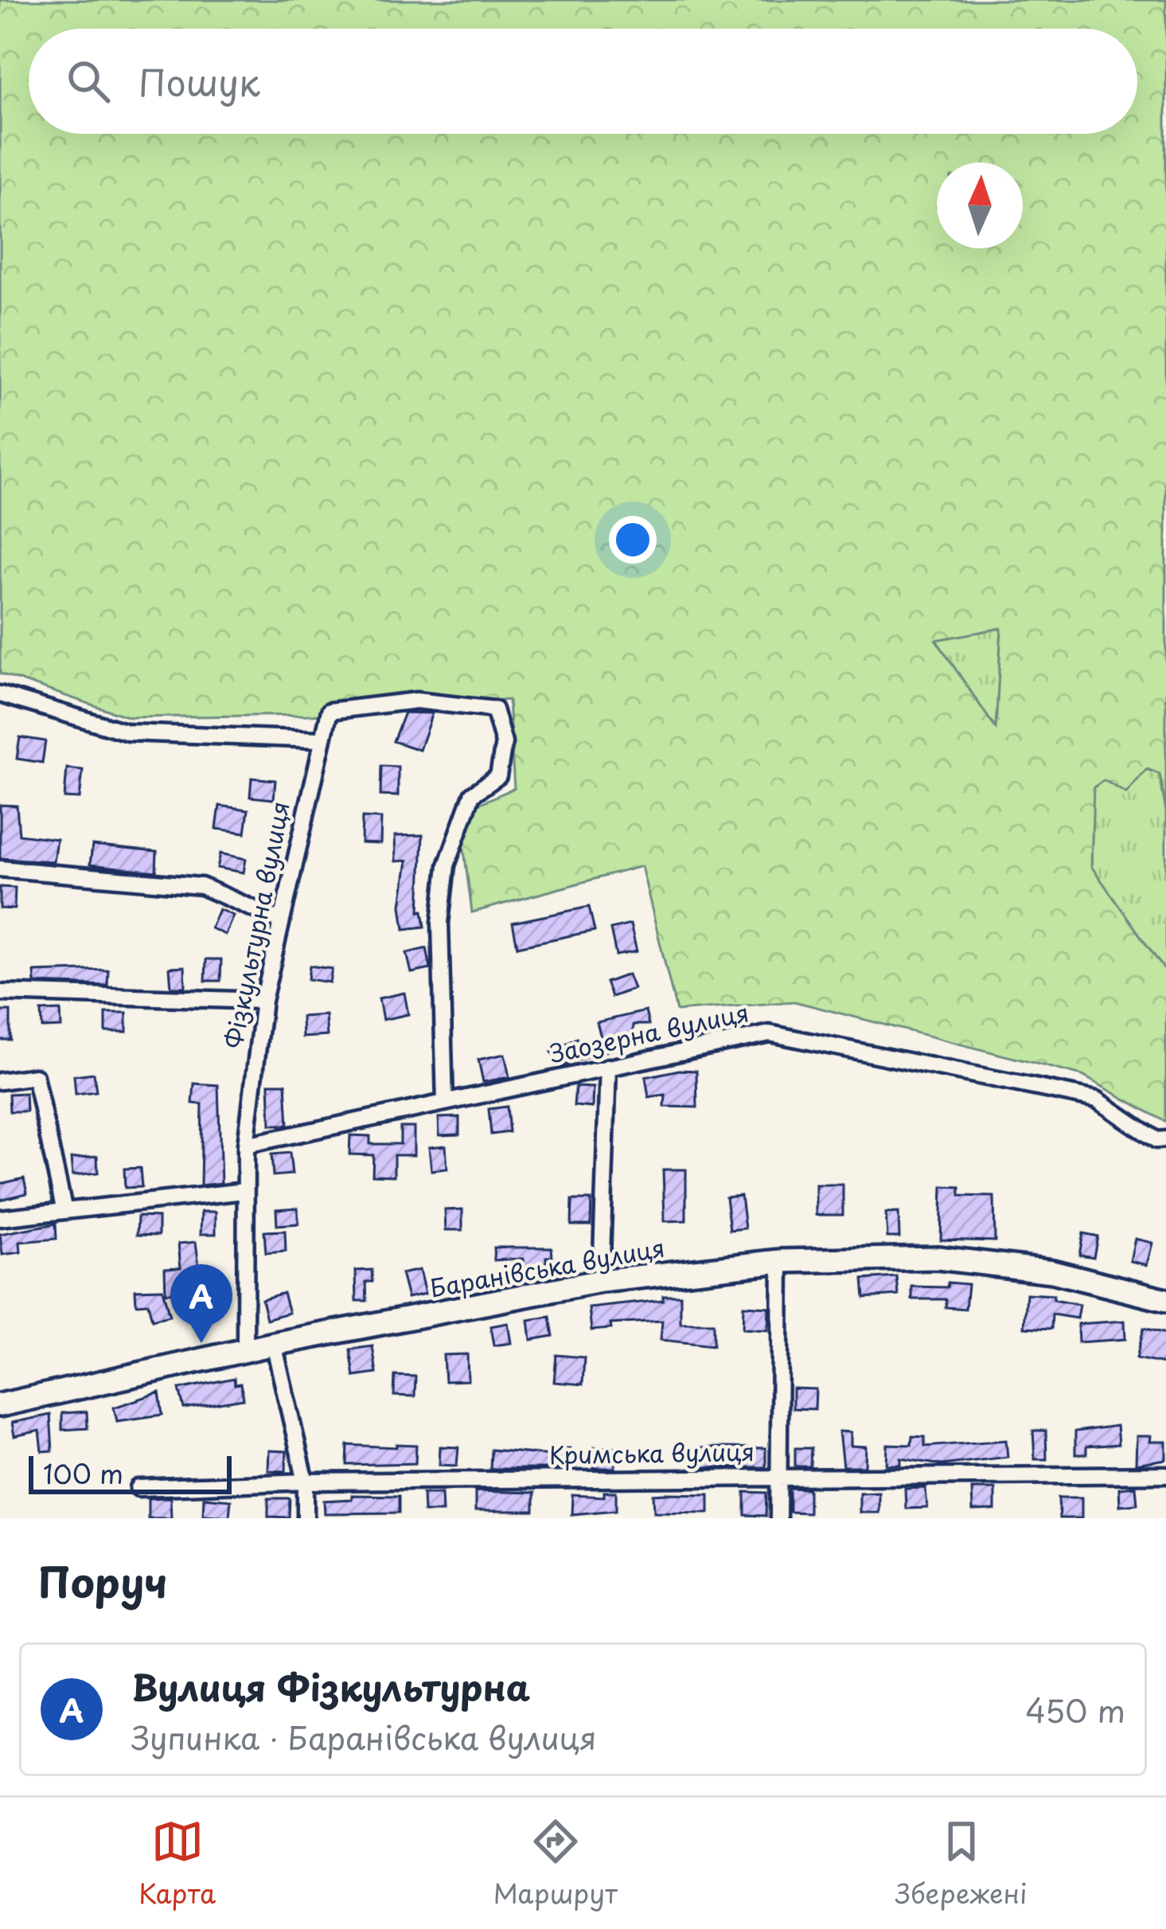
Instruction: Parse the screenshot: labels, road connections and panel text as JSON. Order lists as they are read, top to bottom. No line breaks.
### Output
{"streets":{"main road":["Баранівська вулиця"],"street":["Фізкультурна вулиця","Заозерна вулиця","Кримська вулиця"]},"crossings":[["Фізкультурна вулиця","Заозерна вулиця"],["Фізкультурна вулиця","Баранівська вулиця"]],"scale_bar":"100 m","north":"top","page":{"search":"Пошук","pins":"A","scale":"100 m","heading":"Поруч","list":[{"mark":"A","name":"Вулиця Фізкультурна","note":"Зупинка · Баранівська вулиця","value":"450 m"}],"nav":["Карта","Маршрут","Збережені"]}}
